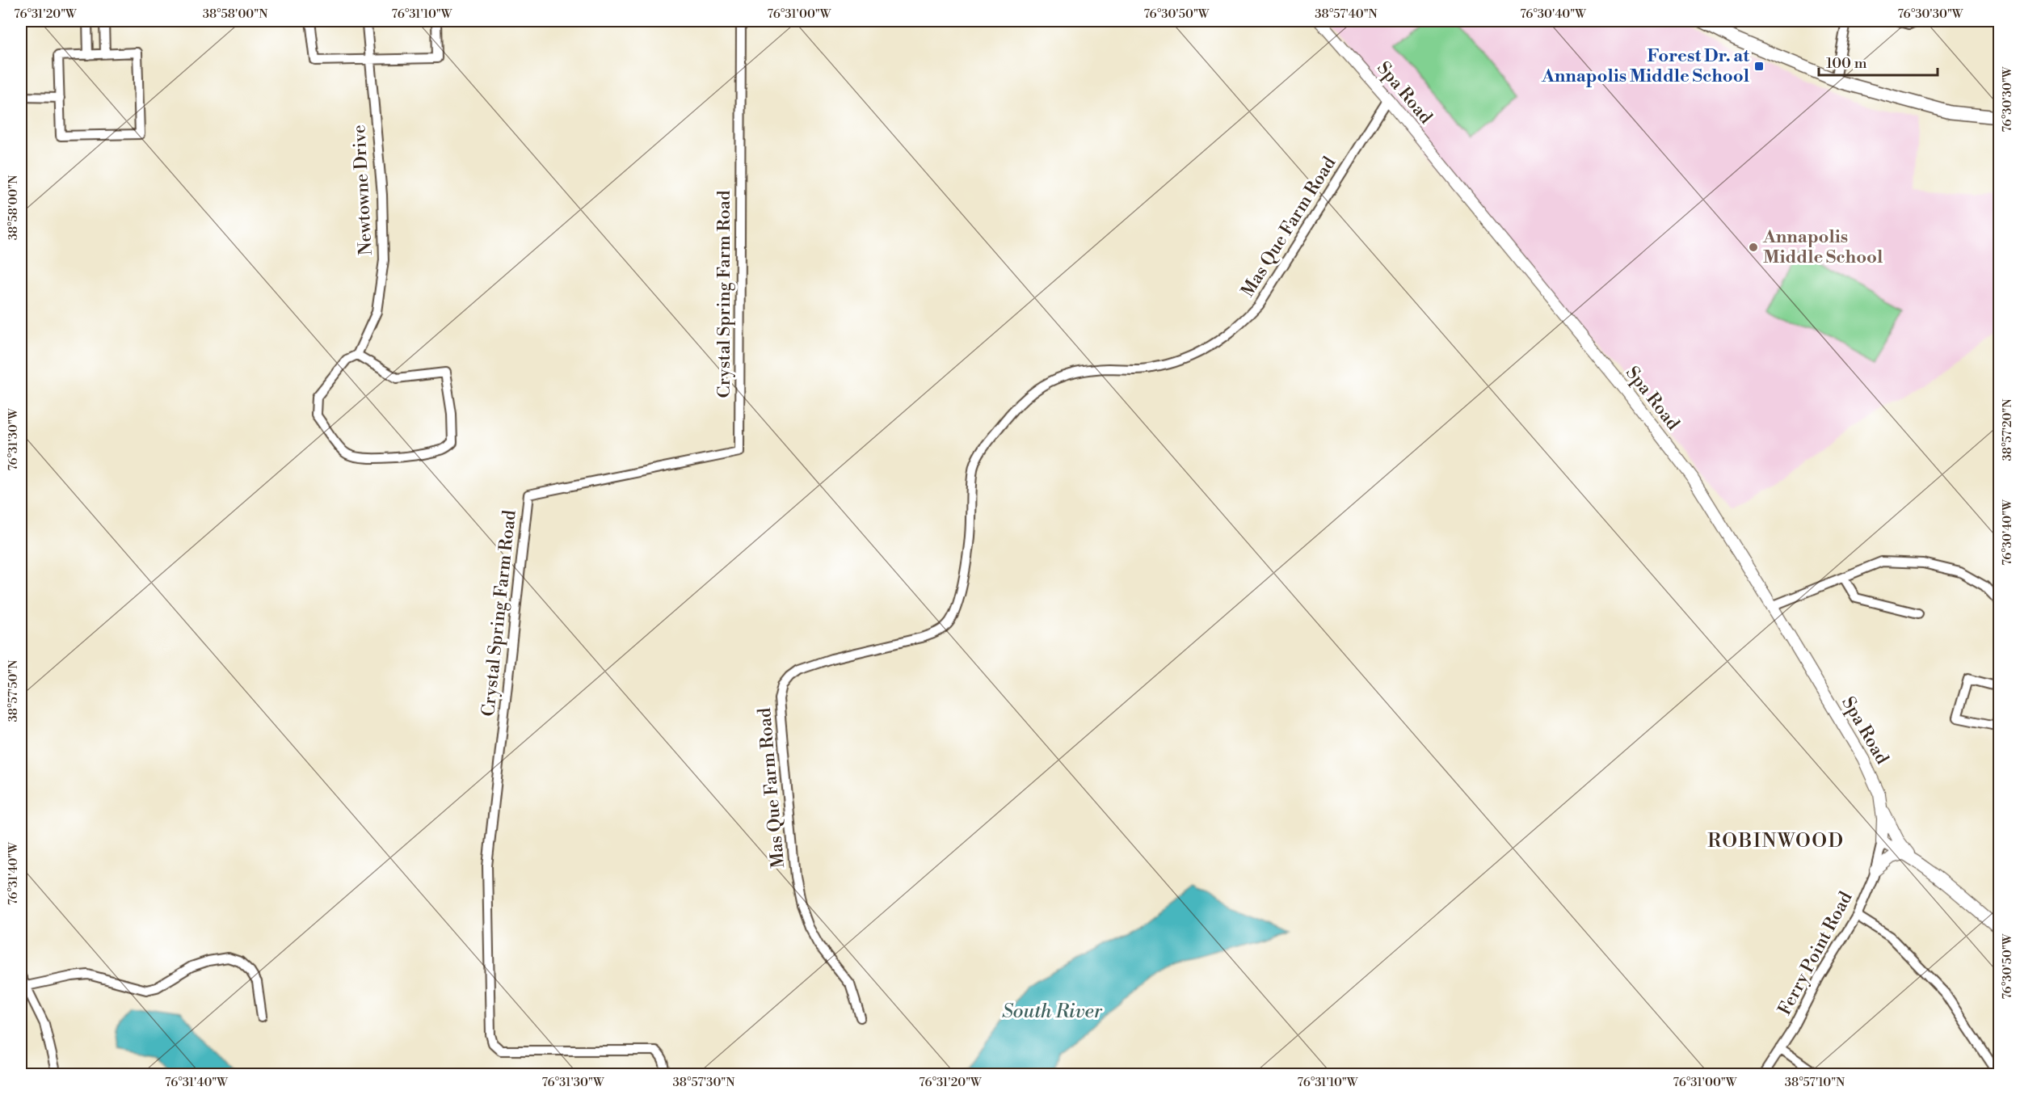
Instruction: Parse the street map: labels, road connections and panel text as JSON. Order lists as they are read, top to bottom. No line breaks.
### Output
{"streets":{"street":["Spa Road","Newtowne Drive","Mas Que Farm Road","Crystal Spring Farm Road","Ferry Point Road"]},"crossings":[["Spa Road","Mas Que Farm Road"],["Spa Road","Ferry Point Road"]],"districts":["ROBINWOOD"],"water":["South River"],"places":{"transit":["Forest Dr. at Annapolis Middle School"],"other":["Annapolis Middle School"]},"scale_bar":"100 m","coordinates":["76°31'20\"W","38°58'00\"N","76°31'10\"W","76°31'00\"W","76°30'50\"W","38°57'40\"N","76°30'40\"W","76°30'30\"W","38°57'20\"N","76°31'30\"W","38°57'50\"N","76°31'40\"W","38°57'30\"N","38°57'10\"N"]}
